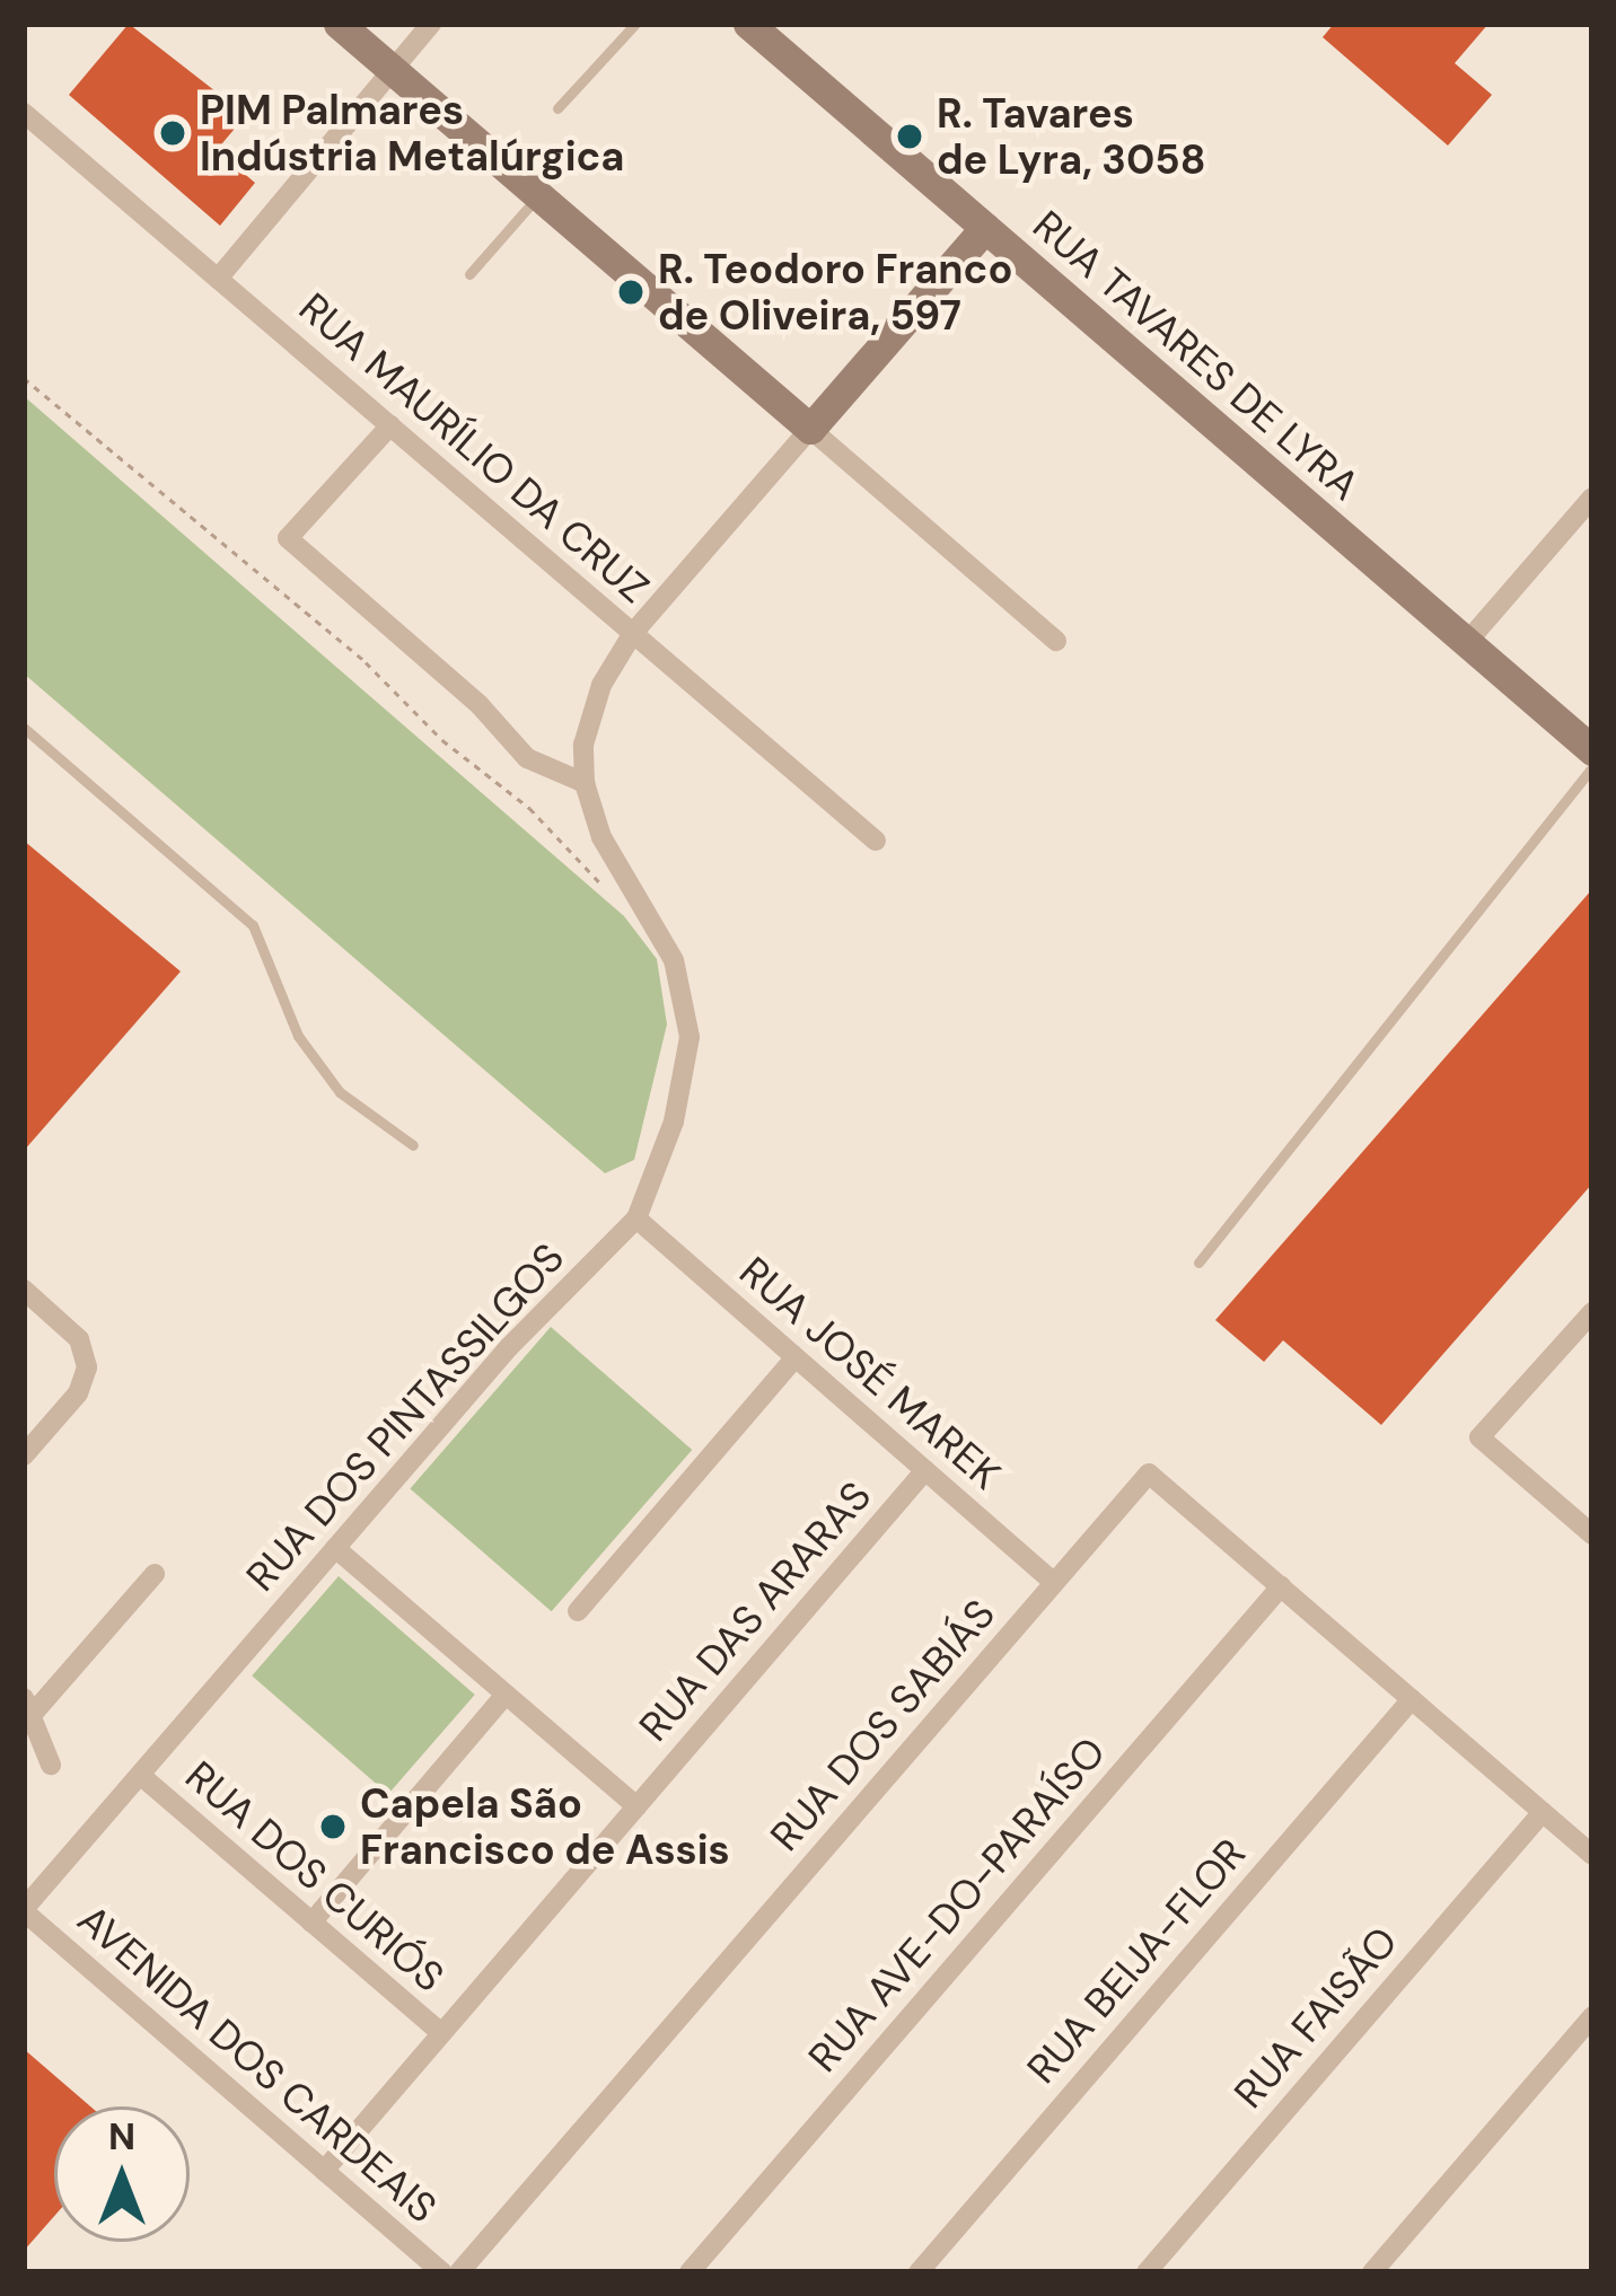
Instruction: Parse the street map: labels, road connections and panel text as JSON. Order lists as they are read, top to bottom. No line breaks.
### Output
{"streets":{"main road":["RUA TAVARES DE LYRA"],"street":["RUA MAURÍLIO DA CRUZ","RUA JOSÉ MAREK","RUA DOS PINTASSILGOS","RUA DAS ARARAS","RUA DOS SABIÁS","RUA DOS CURIÓS","RUA AVE-DO-PARAÍSO","RUA BEIJA-FLOR","RUA FAISÃO","AVENIDA DOS CARDEAIS"]},"crossings":[["RUA JOSÉ MAREK","RUA DOS PINTASSILGOS"],["RUA JOSÉ MAREK","RUA DAS ARARAS"],["RUA JOSÉ MAREK","RUA DOS SABIÁS"],["RUA DOS PINTASSILGOS","RUA DOS CURIÓS"],["RUA DOS PINTASSILGOS","AVENIDA DOS CARDEAIS"],["RUA DAS ARARAS","RUA DOS CURIÓS"],["RUA DAS ARARAS","AVENIDA DOS CARDEAIS"],["RUA DOS SABIÁS","RUA AVE-DO-PARAÍSO"]],"places":["PIM Palmares Indústria Metalúrgica","R. Tavares de Lyra, 3058","R. Teodoro Franco de Oliveira, 597","Capela São Francisco de Assis"],"north":"top"}
